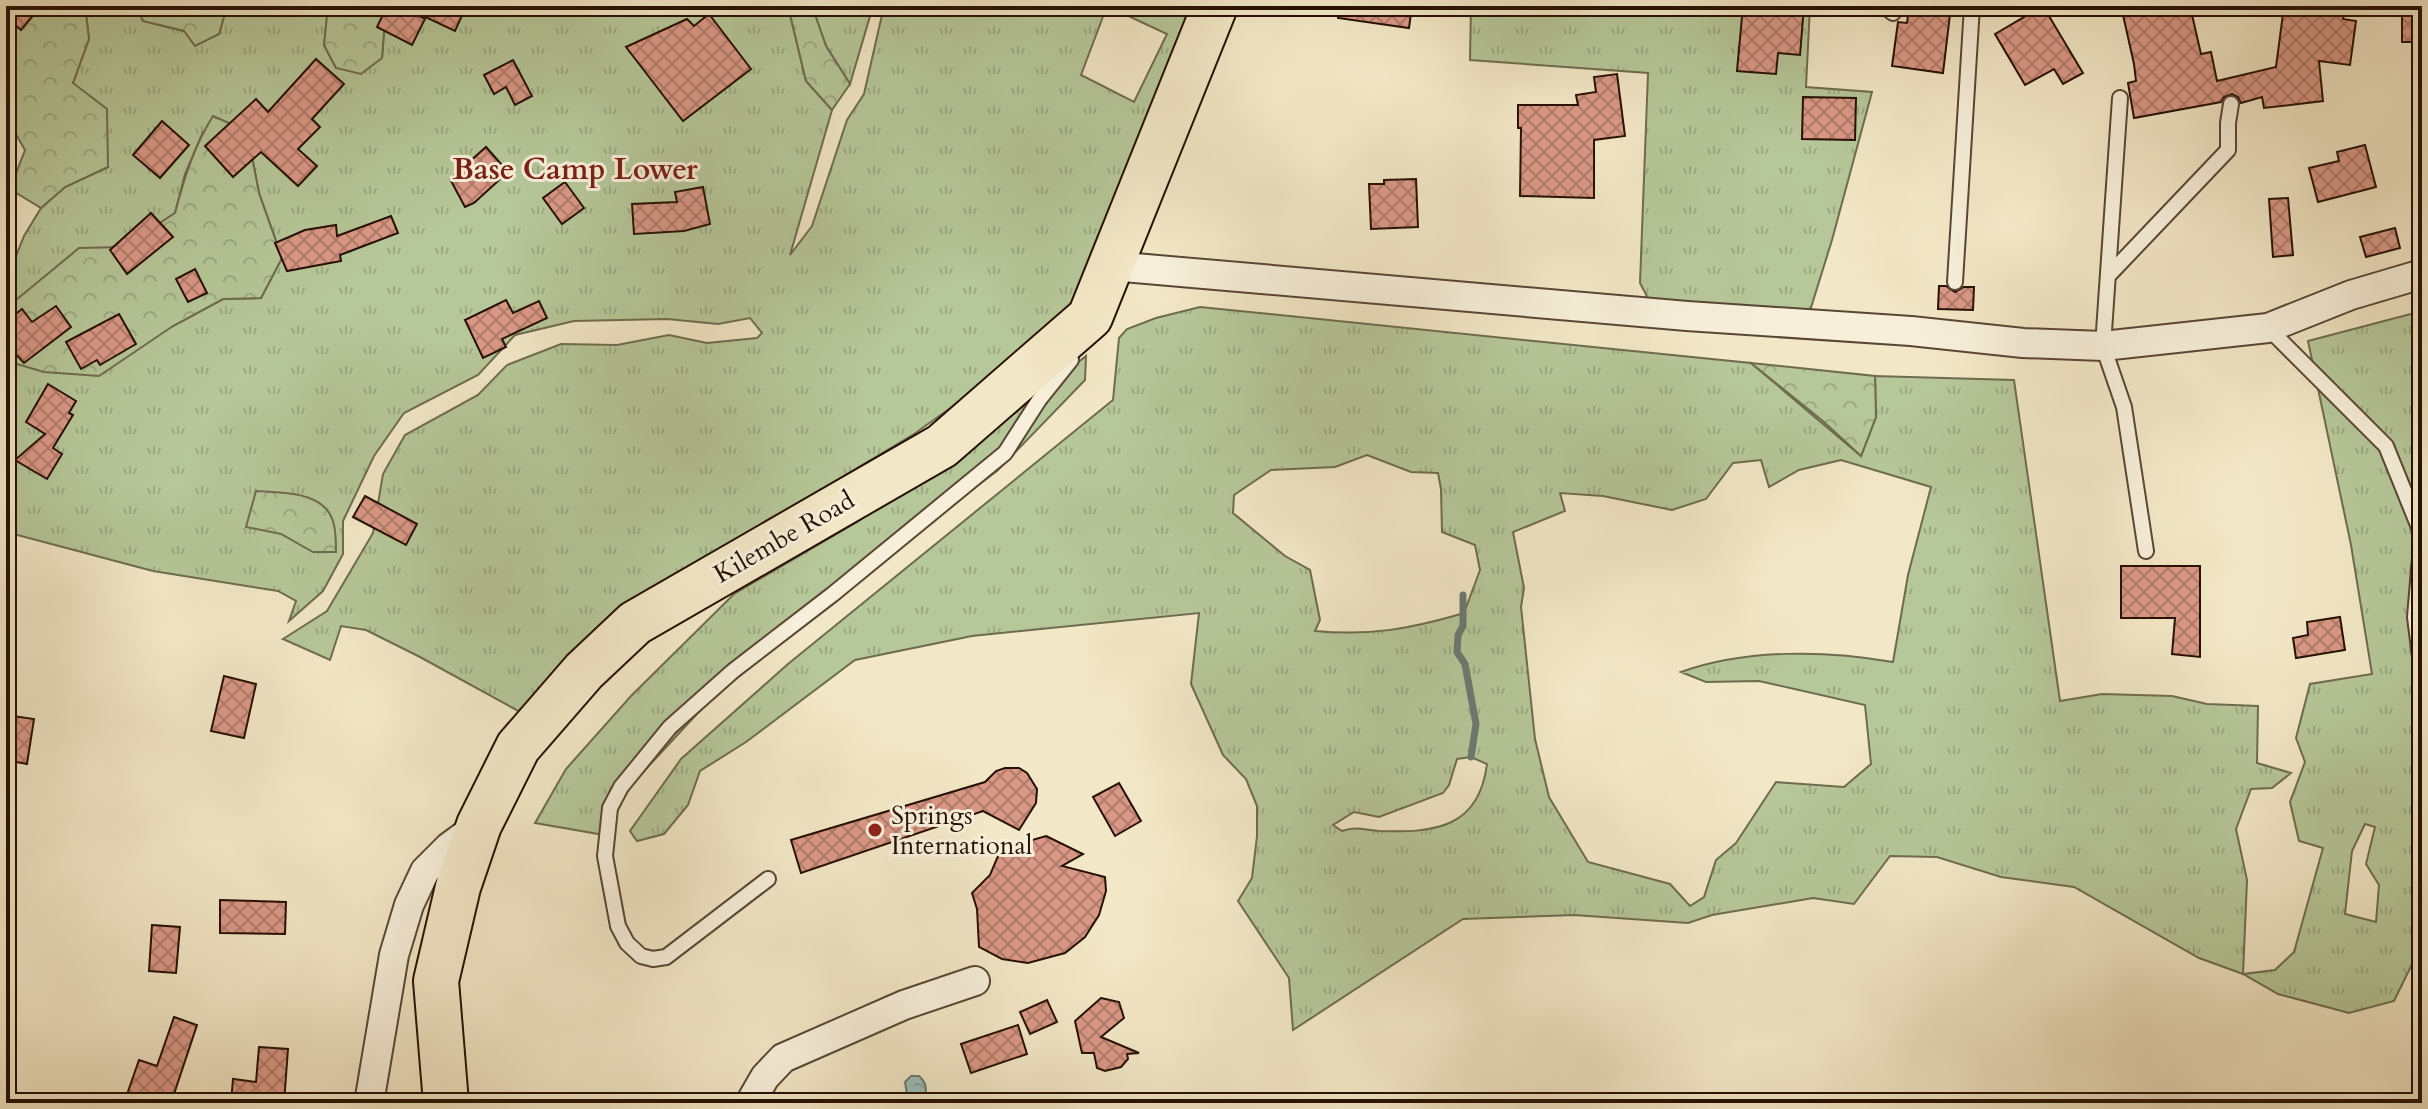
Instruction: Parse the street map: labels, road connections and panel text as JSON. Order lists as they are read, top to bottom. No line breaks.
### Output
{"streets":{"main road":["Kilembe Road"]},"districts":["Base Camp Lower"],"places":["Springs International"]}
